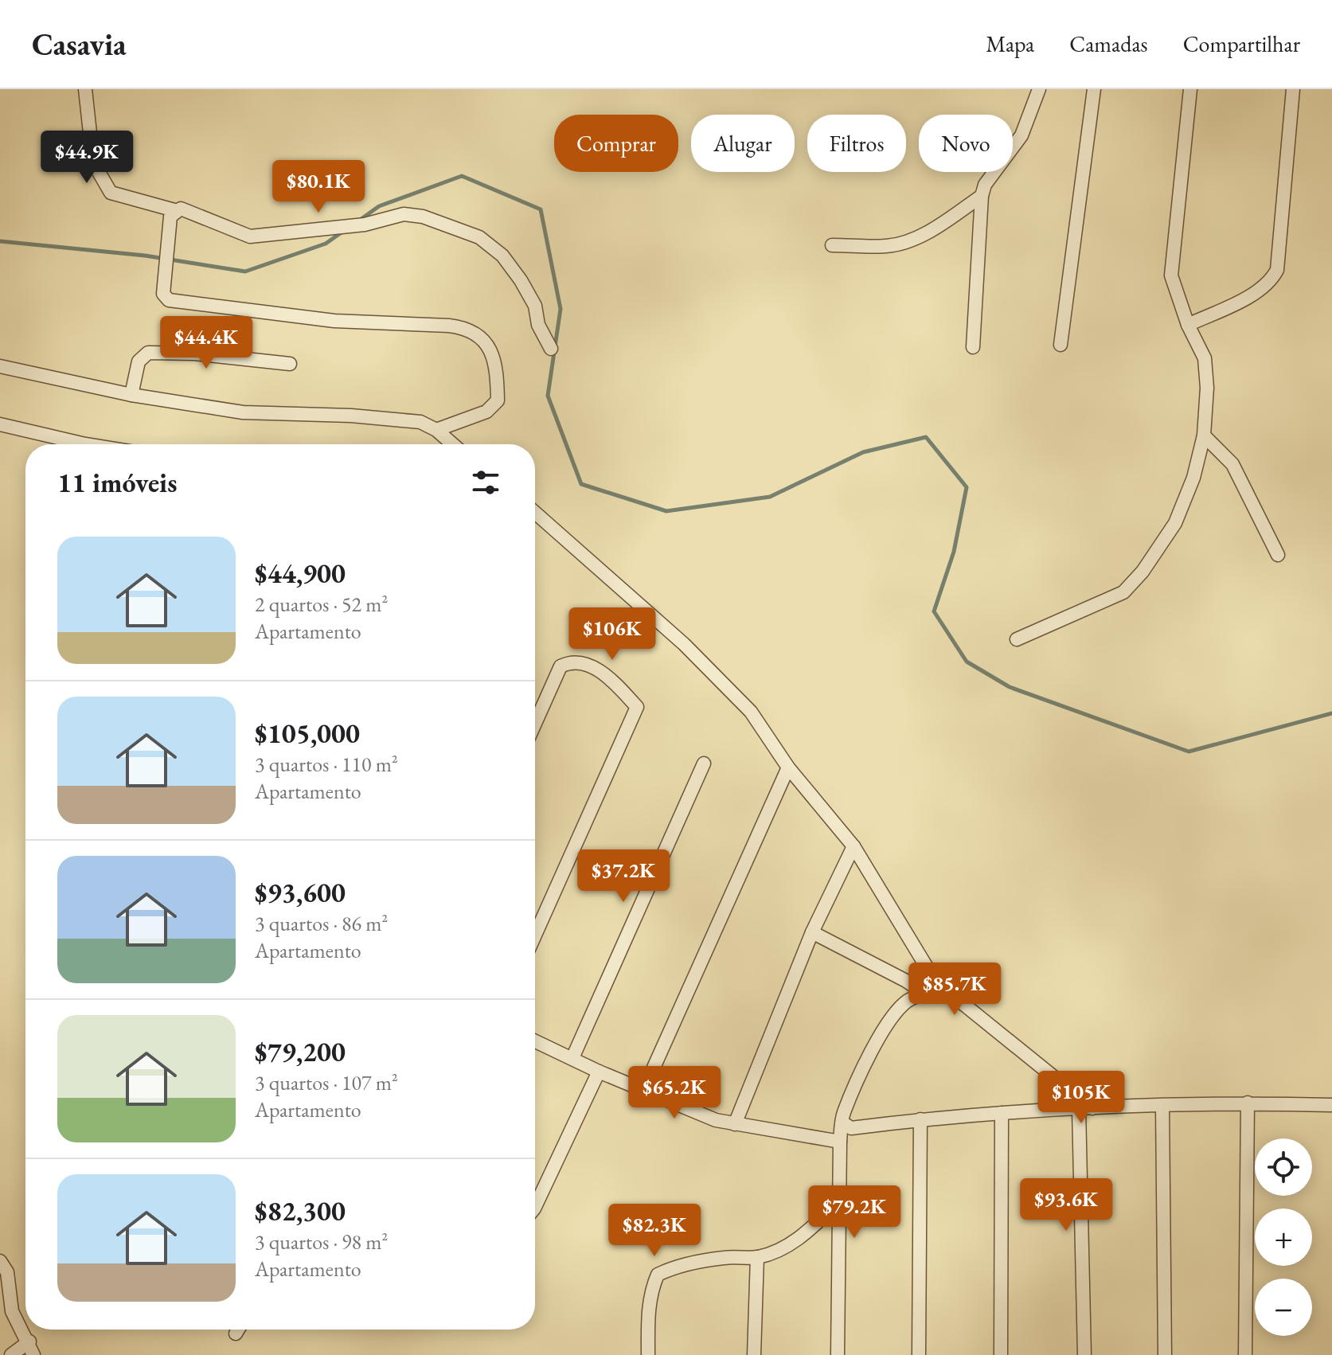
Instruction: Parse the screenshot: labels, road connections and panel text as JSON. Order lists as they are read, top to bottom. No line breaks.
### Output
{"page":{"header":"Casavia","nav":["Mapa","Camadas","Compartilhar"],"chip":["Comprar","Alugar","Filtros","Novo"],"price":["$44.9K","$80.1K","$44.4K","$106K","$37.2K","$85.7K","$65.2K","$105K","$93.6K","$79.2K","$82.3K"],"heading":"11 imóveis","list":[{"name":"$44,900","note":"2 quartos · 52 m² · Apartamento"},{"name":"$105,000","note":"3 quartos · 110 m² · Apartamento"},{"name":"$93,600","note":"3 quartos · 86 m² · Apartamento"},{"name":"$79,200","note":"3 quartos · 107 m² · Apartamento"},{"name":"$82,300","note":"3 quartos · 98 m² · Apartamento"}],"map_buttons":["+","−"]}}
